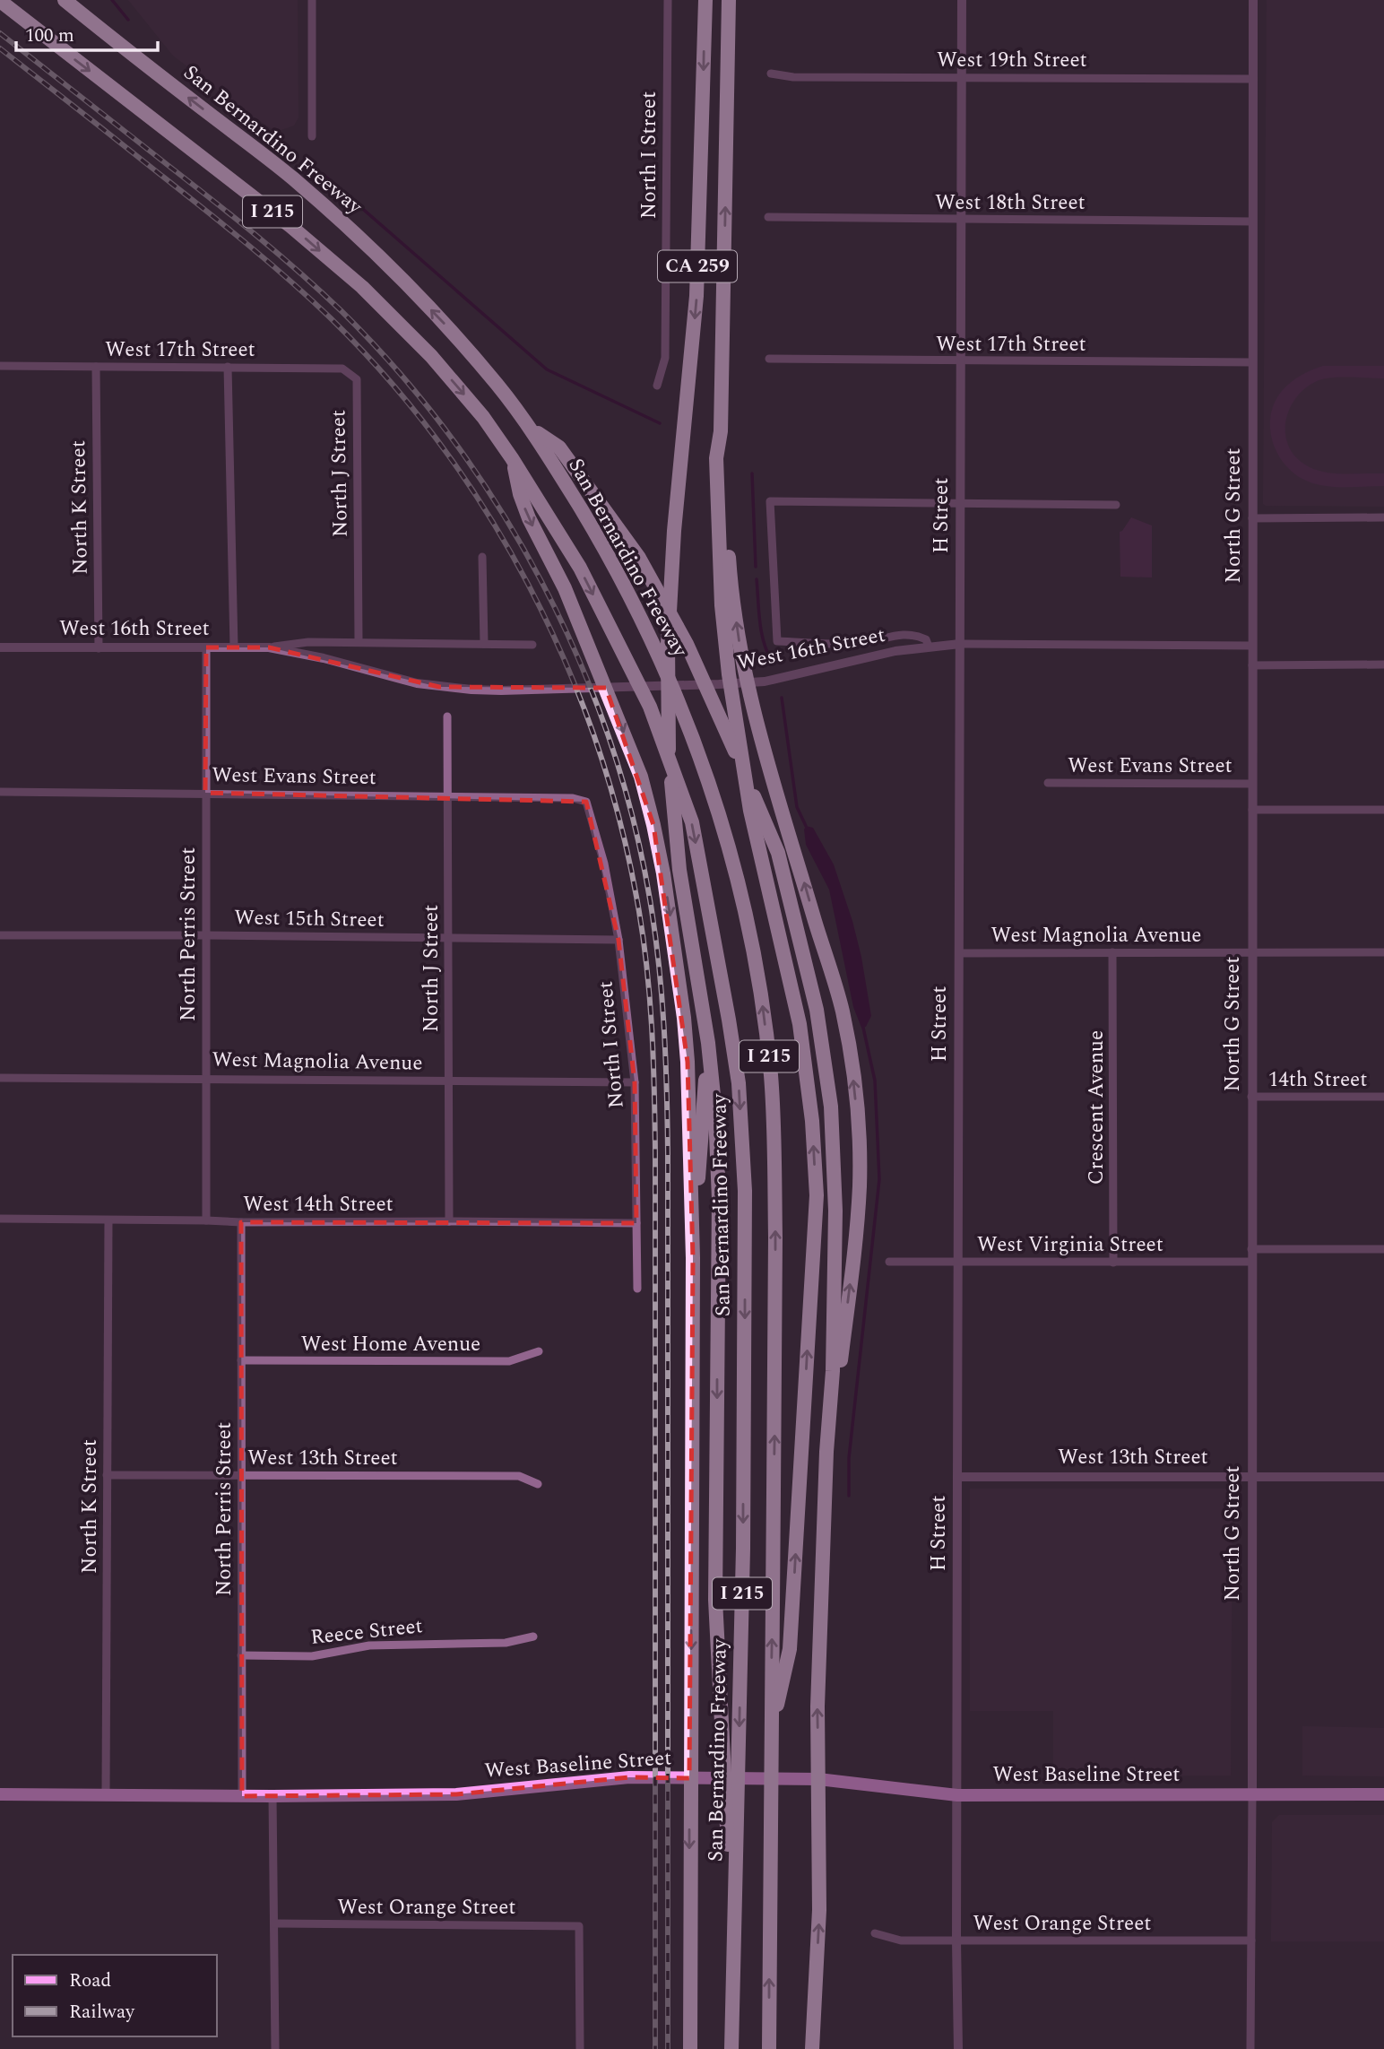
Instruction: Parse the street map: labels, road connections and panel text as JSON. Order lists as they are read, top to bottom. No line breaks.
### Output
{"streets":{"highway":["San Bernardino Freeway","I 215","CA 259"],"main road":["West Baseline Street"],"street":["West 19th Street","North I Street","West 18th Street","West 17th Street","North J Street","North K Street","H Street","North G Street","West 16th Street","West Evans Street","West 15th Street","North Perris Street","West Magnolia Avenue","14th Street","Crescent Avenue","West 14th Street","West Virginia Street","West Home Avenue","West 13th Street","Reece Street","West Orange Street"]},"crossings":[["West 19th Street","H Street"],["West 19th Street","North G Street"],["North I Street","West Evans Street"],["North I Street","West 15th Street"],["North I Street","West Magnolia Avenue"],["North I Street","West 14th Street"],["West 18th Street","H Street"],["West 18th Street","North G Street"],["West 17th Street","North J Street"],["West 17th Street","North K Street"],["West 17th Street","H Street"],["West 17th Street","North G Street"],["North J Street","West 16th Street"],["North J Street","West Evans Street"],["North J Street","West 15th Street"],["North J Street","West Magnolia Avenue"],["North J Street","West 14th Street"],["North K Street","West 16th Street"],["North K Street","West 14th Street"],["North K Street","West 13th Street"],["North K Street","West Baseline Street"],["H Street","West 16th Street"],["H Street","West Magnolia Avenue"],["H Street","West Virginia Street"],["H Street","West 13th Street"],["H Street","West Baseline Street"],["H Street","West Orange Street"],["North G Street","West 16th Street"],["North G Street","West Evans Street"],["North G Street","West Magnolia Avenue"],["North G Street","14th Street"],["North G Street","West Virginia Street"],["North G Street","West 13th Street"],["North G Street","West Baseline Street"],["North G Street","West Orange Street"],["West 16th Street","North Perris Street"],["West Evans Street","North Perris Street"],["West 15th Street","North Perris Street"],["North Perris Street","West Magnolia Avenue"],["North Perris Street","West 14th Street"],["North Perris Street","West Home Avenue"],["North Perris Street","West 13th Street"],["North Perris Street","Reece Street"],["North Perris Street","West Baseline Street"],["West Magnolia Avenue","Crescent Avenue"],["Crescent Avenue","West Virginia Street"]],"legend":["Road","Railway"],"scale_bar":"100 m"}
